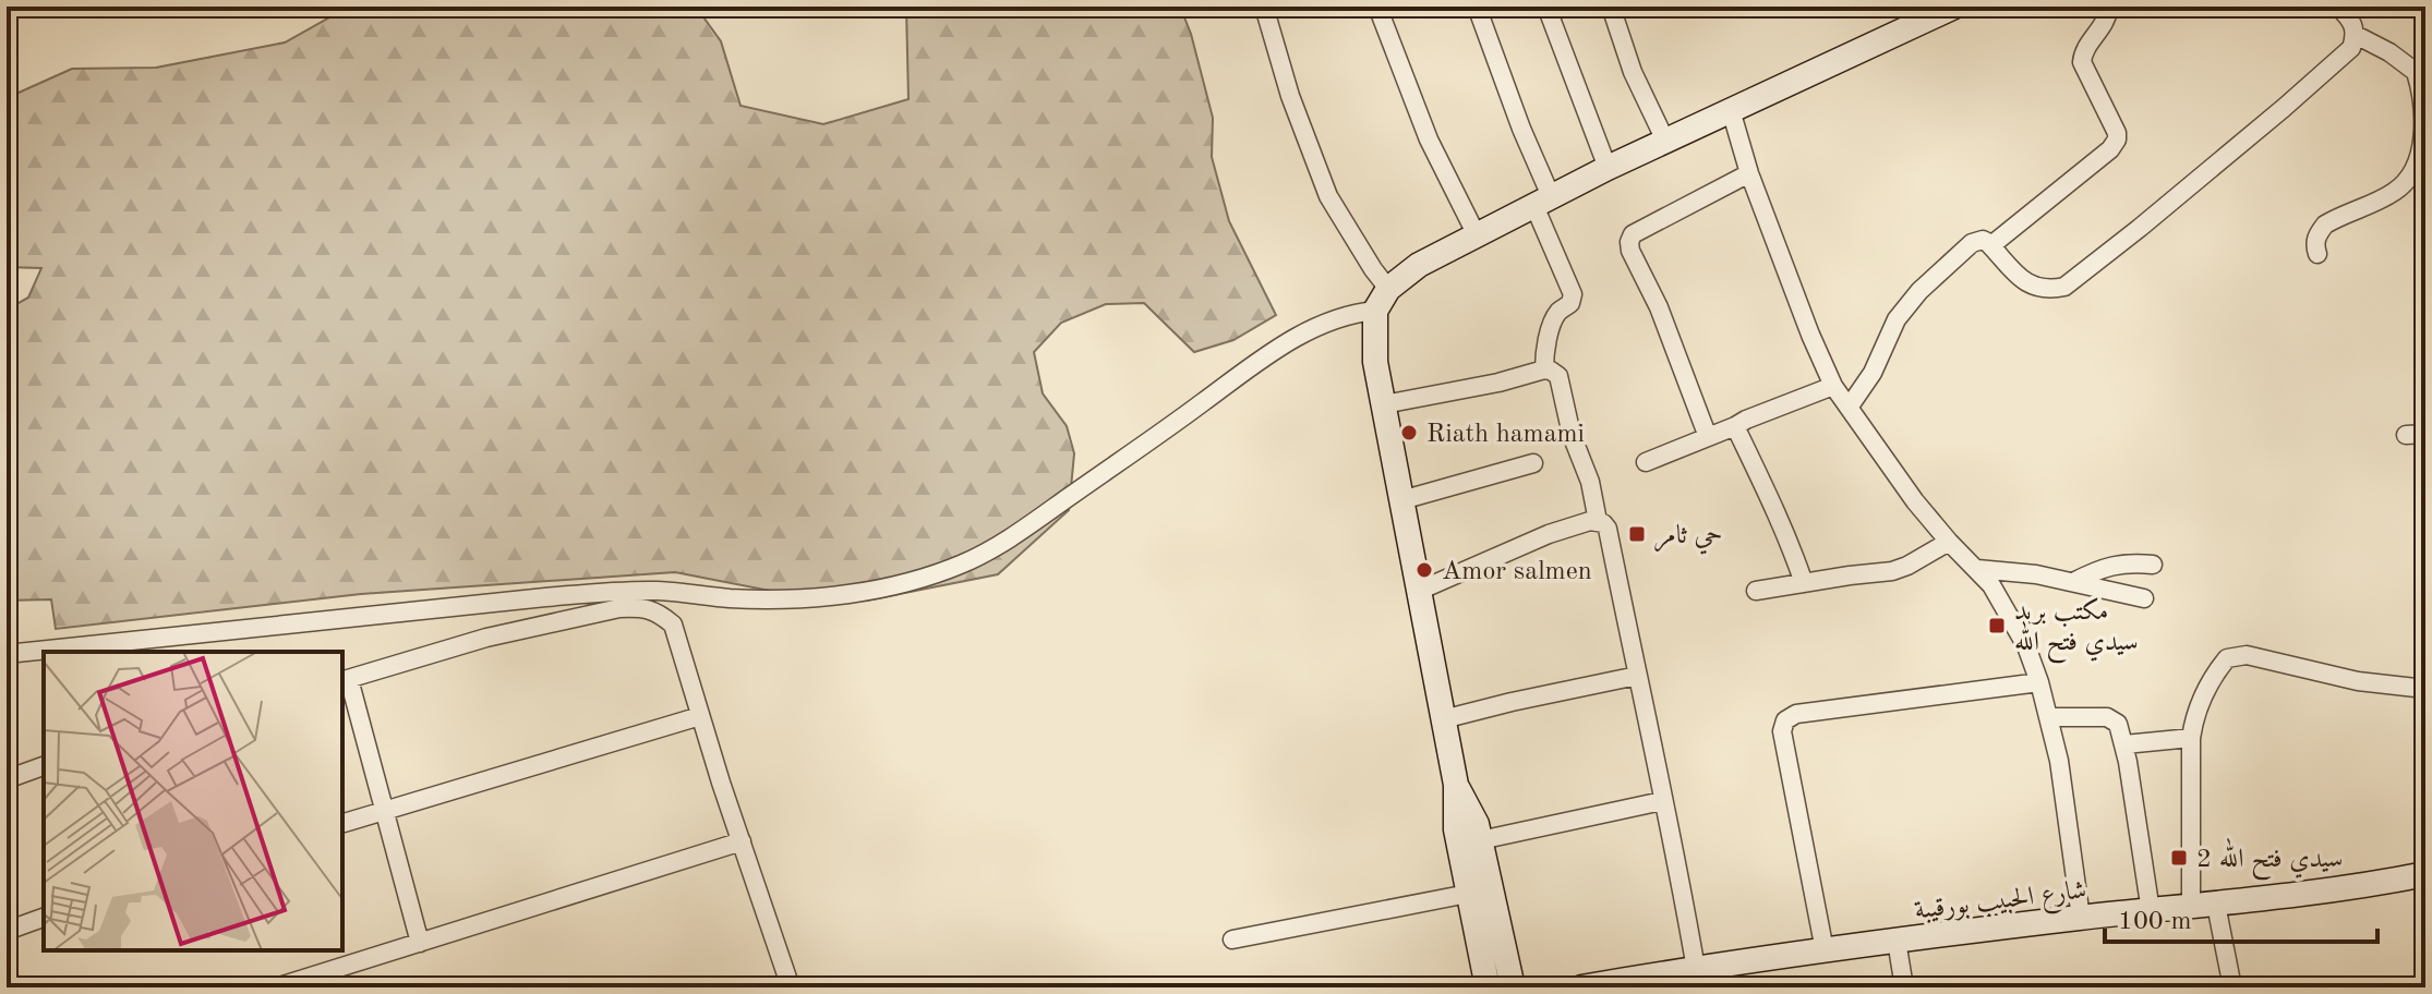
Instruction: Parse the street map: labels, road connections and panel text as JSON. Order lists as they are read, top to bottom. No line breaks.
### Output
{"streets":{"main road":["شارع الحبيب بورقيبة"]},"places":{"other":["Riath hamami","Amor salmen"],"transit":["حي ثامر","مكتب بريد سيدي فتح الله","2 سيدي فتح الله"]},"scale_bar":"100 m"}
